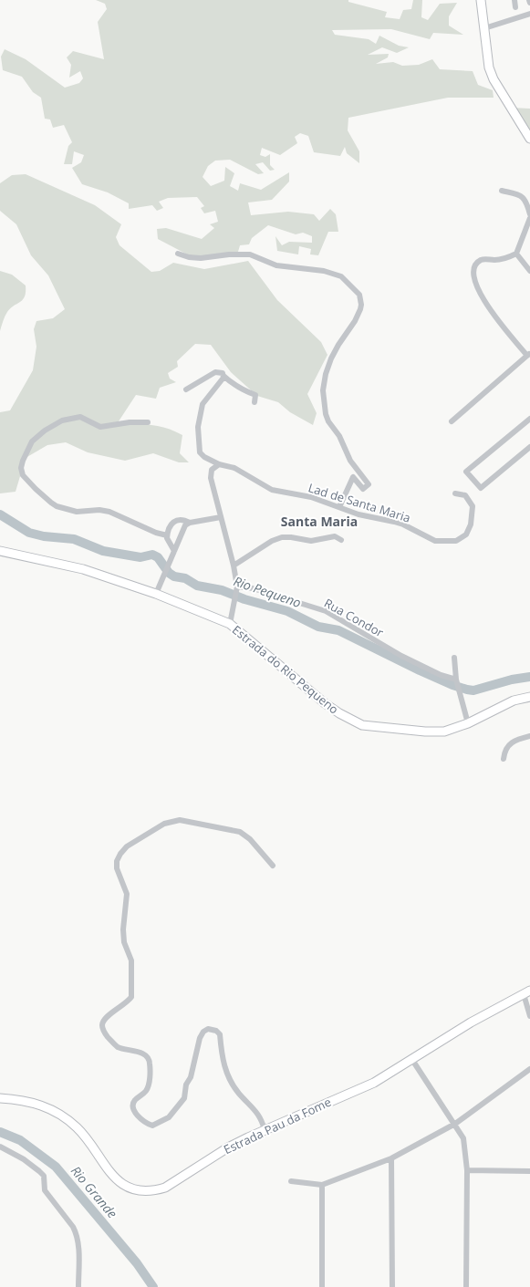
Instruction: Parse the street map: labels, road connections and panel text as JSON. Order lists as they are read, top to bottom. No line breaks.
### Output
{"streets":{"street":["Lad de Santa Maria","Rua Condor","Estrada do Rio Pequeno","Estrada Pau da Fome"]},"districts":["Santa Maria"],"water":["Rio Pequeno","Rio Grande"]}
